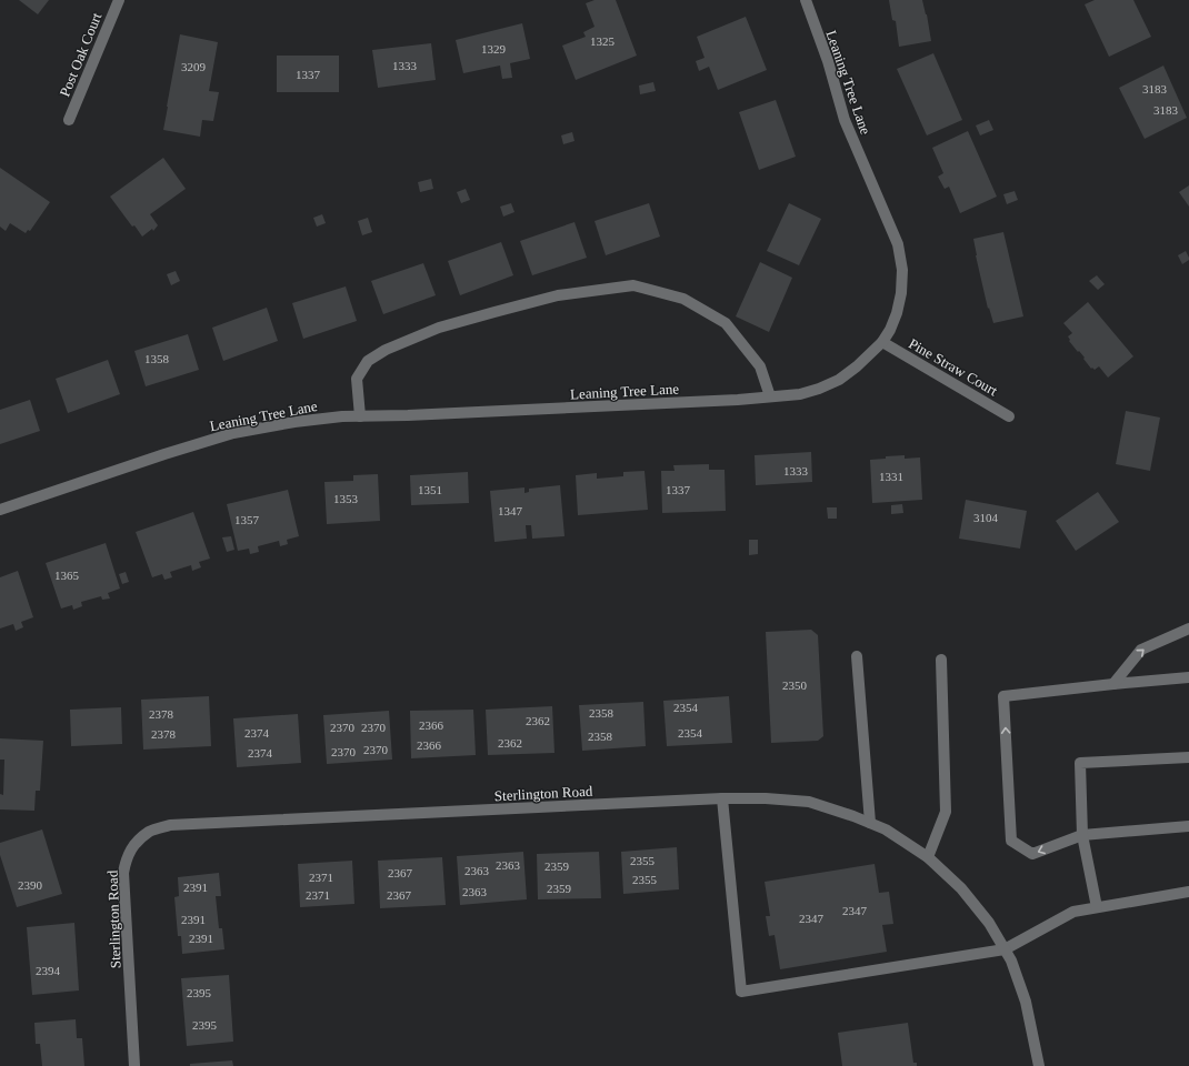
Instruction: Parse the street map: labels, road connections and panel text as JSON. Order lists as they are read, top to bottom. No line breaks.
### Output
{"streets":{"street":["Post Oak Court","Leaning Tree Lane","Pine Straw Court","Sterlington Road"]},"crossings":[["Leaning Tree Lane","Pine Straw Court"]],"house_numbers":["1325","1329","1333","3209","1337","3183","3183","1358","1333","1331","1351","1337","1353","1347","3104","1357","1365","2350","2354","2358","2378","2362","2366","2370","2370","2374","2354","2378","2358","2362","2366","2370","2370","2374","2355","2363","2359","2363","2367","2371","2355","2390","2391","2359","2363","2371","2367","2347","2347","2391","2391","2394","2395","2395"]}
